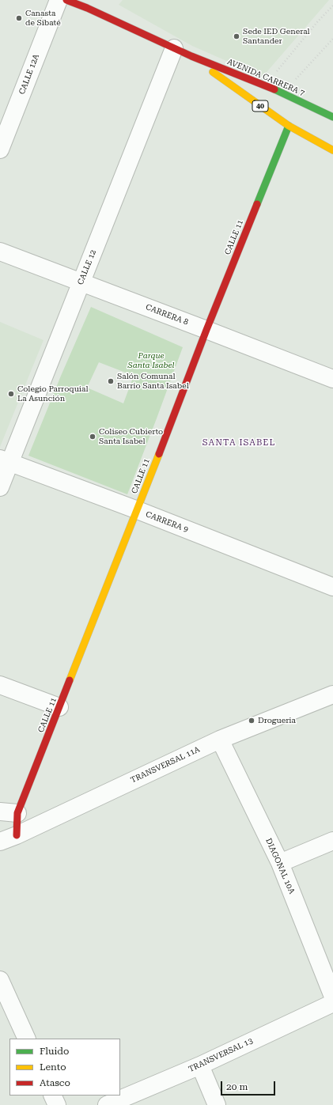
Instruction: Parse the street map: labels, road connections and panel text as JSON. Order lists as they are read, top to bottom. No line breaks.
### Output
{"streets":{"street":["CALLE 12A","AVENIDA CARRERA 7","40","CALLE 11","CALLE 12","CARRERA 8","CARRERA 9","TRANSVERSAL 11A","DIAGONAL 10A","TRANSVERSAL 13"]},"crossings":[["AVENIDA CARRERA 7","CALLE 11"],["AVENIDA CARRERA 7","CALLE 12"],["CALLE 11","CARRERA 8"],["CALLE 11","CARRERA 9"],["CALLE 11","TRANSVERSAL 11A"],["CALLE 12","CARRERA 8"],["CALLE 12","CARRERA 9"],["TRANSVERSAL 11A","DIAGONAL 10A"]],"districts":["SANTA ISABEL"],"parks":["Parque Santa Isabel"],"places":["Canasta de Sibaté","Sede IED General Santander","Salón Comunal Barrio Santa Isabel","Colegio Parroquial La Asunción","Coliseo Cubierto Santa Isabel","Drogueria"],"legend":["Fluido","Lento","Atasco"],"scale_bar":"20 m"}
